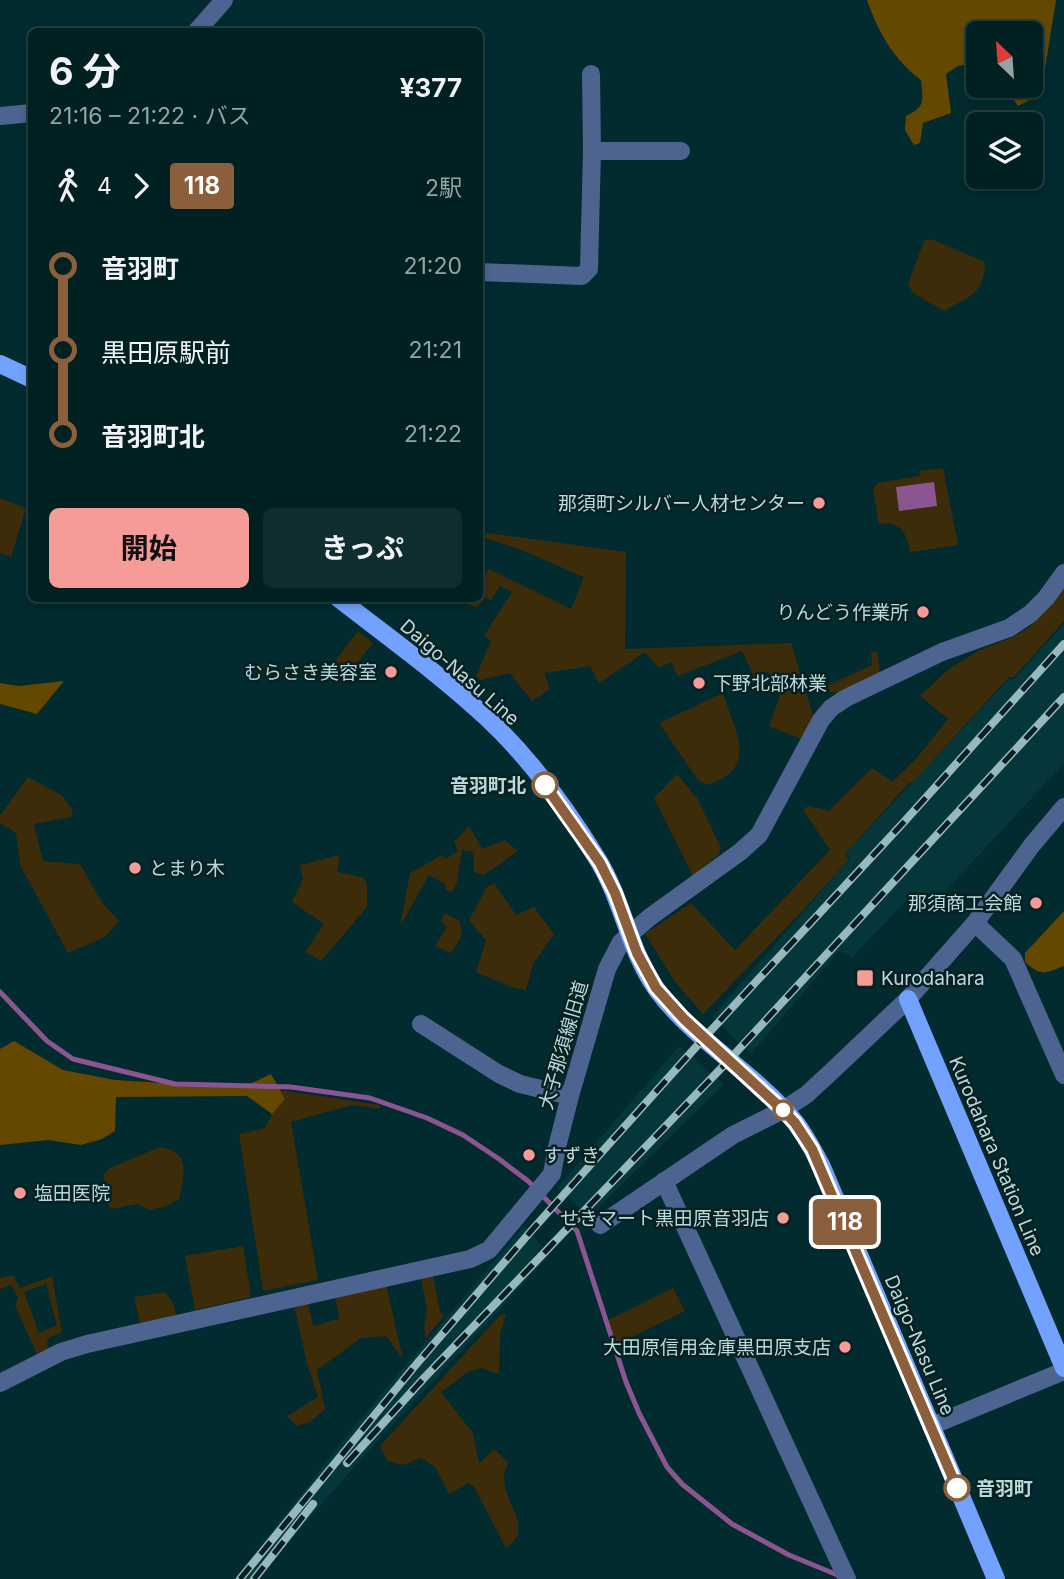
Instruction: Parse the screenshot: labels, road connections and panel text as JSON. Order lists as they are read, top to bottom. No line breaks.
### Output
{"streets":{"main road":["Daigo-Nasu Line","Kurodahara Station Line"],"street":["大子那須線旧道"]},"crossings":[["Daigo-Nasu Line","大子那須線旧道"]],"places":{"other":["那須町シルバー人材センター","りんどう作業所","むらさき美容室","下野北部林業","音羽町北","とまり木","那須商工会館","すずき","塩田医院","せきマート黒田原音羽店","大田原信用金庫黒田原支店","音羽町"],"transit":["Kurodahara"]},"lines":["bus line 118"],"north":"top left","page":{"on_map":"118","heading":["6 分","21:16 – 21:22 · バス","¥377"],"legs":["4","118","2駅"],"list":[{"name":"音羽町","value":"21:20"},{"name":"黒田原駅前","value":"21:21"},{"name":"音羽町北","value":"21:22"}],"buttons":["開始","きっぷ"]}}
